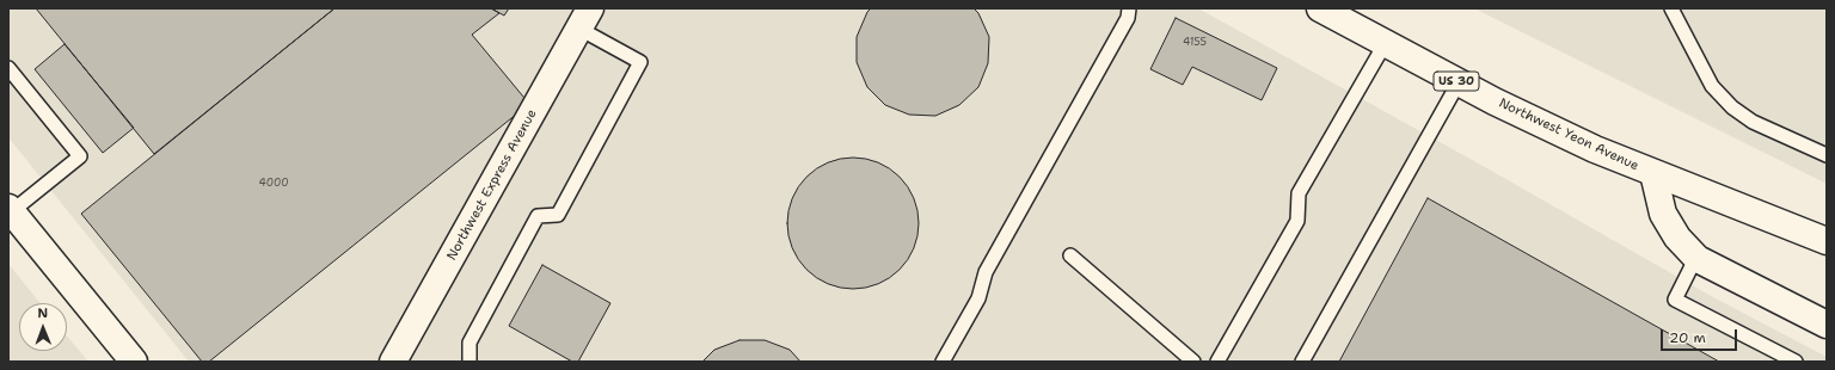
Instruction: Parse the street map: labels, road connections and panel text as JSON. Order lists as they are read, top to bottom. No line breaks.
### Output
{"streets":{"main road":["US 30","Northwest Yeon Avenue","Northwest Express Avenue"]},"house_numbers":["4155","4000"],"scale_bar":"20 m","north":"top"}
